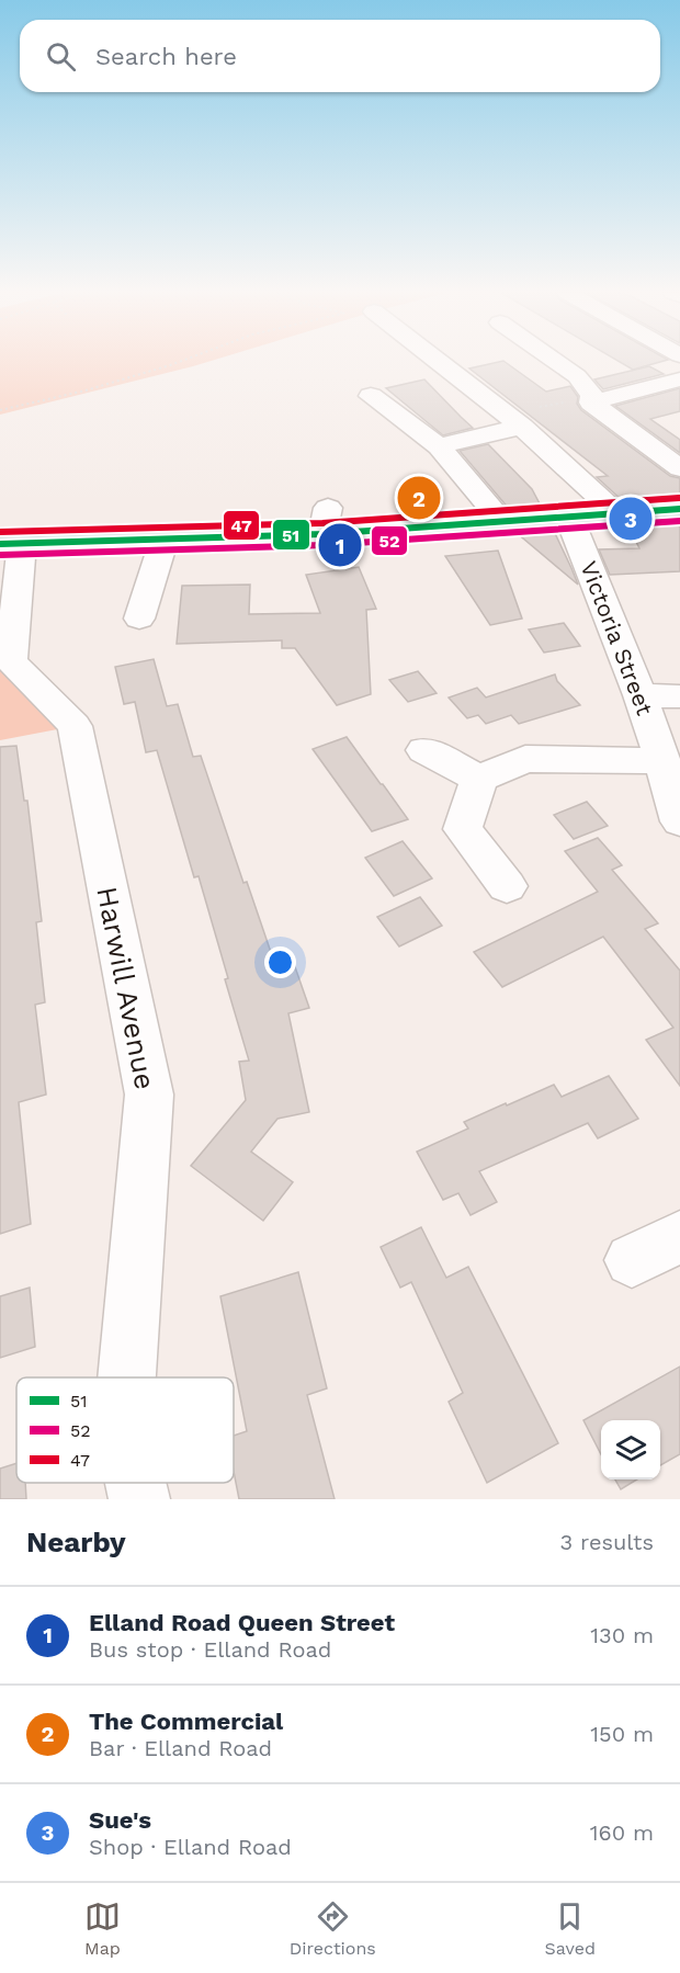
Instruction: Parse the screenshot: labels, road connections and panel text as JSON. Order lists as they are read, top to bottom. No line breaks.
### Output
{"streets":{"street":["Victoria Street","Harwill Avenue"]},"lines":["transit line 47","transit line 51","transit line 52"],"legend":["51","52","47"],"page":{"search":"Search here","pins":["2","3","1"],"heading":["Nearby","3 results"],"list":[{"mark":"1","name":"Elland Road Queen Street","note":"Bus stop · Elland Road","value":"130 m"},{"mark":"2","name":"The Commercial","note":"Bar · Elland Road","value":"150 m"},{"mark":"3","name":"Sue's","note":"Shop · Elland Road","value":"160 m"}],"nav":["Map","Directions","Saved"]}}
